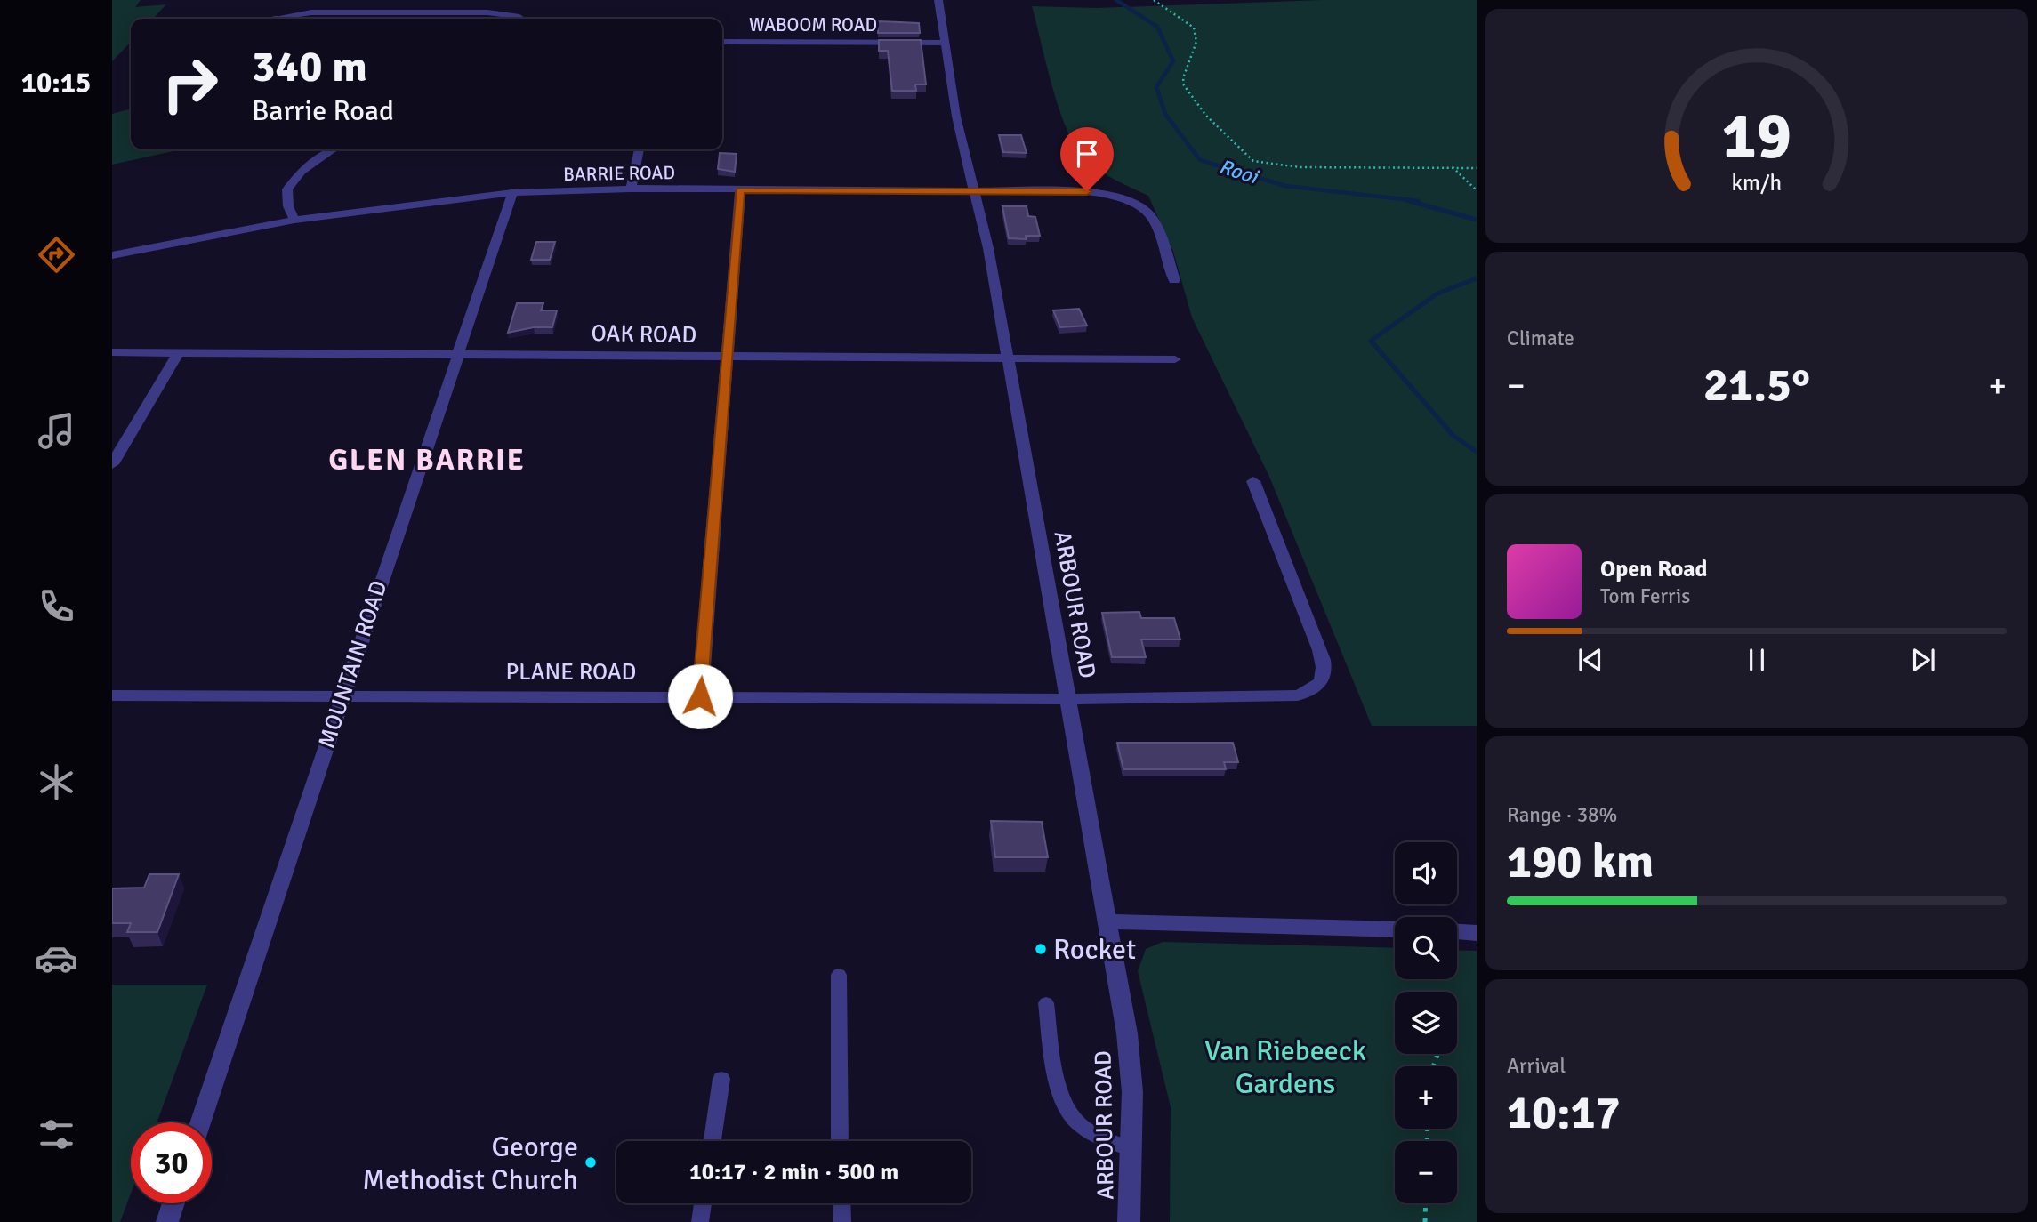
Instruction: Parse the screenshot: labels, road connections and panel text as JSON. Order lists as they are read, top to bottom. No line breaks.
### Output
{"streets":{"street":["WABOOM ROAD","BARRIE ROAD","OAK ROAD","ARBOUR ROAD","MOUNTAIN ROAD","PLANE ROAD"]},"crossings":[["WABOOM ROAD","ARBOUR ROAD"],["BARRIE ROAD","ARBOUR ROAD"],["BARRIE ROAD","MOUNTAIN ROAD"],["OAK ROAD","ARBOUR ROAD"],["OAK ROAD","MOUNTAIN ROAD"],["ARBOUR ROAD","PLANE ROAD"],["MOUNTAIN ROAD","PLANE ROAD"]],"districts":["GLEN BARRIE"],"water":["Rooi"],"parks":["Van Riebeeck Gardens"],"places":["Rocket","George Methodist Church"],"page":{"tabs":"10:15","turn":["340 m","Barrie Road"],"tile":["Climate",["Range · 38%","190 km"],["Arrival","10:17"]],"heat":["−","21.5°","+"],"song":["Open Road","Tom Ferris"],"map_buttons":["+","−"],"limit":"30","trip":"10:17 · 2 min · 500 m","gauge":["19","km/h"]}}
